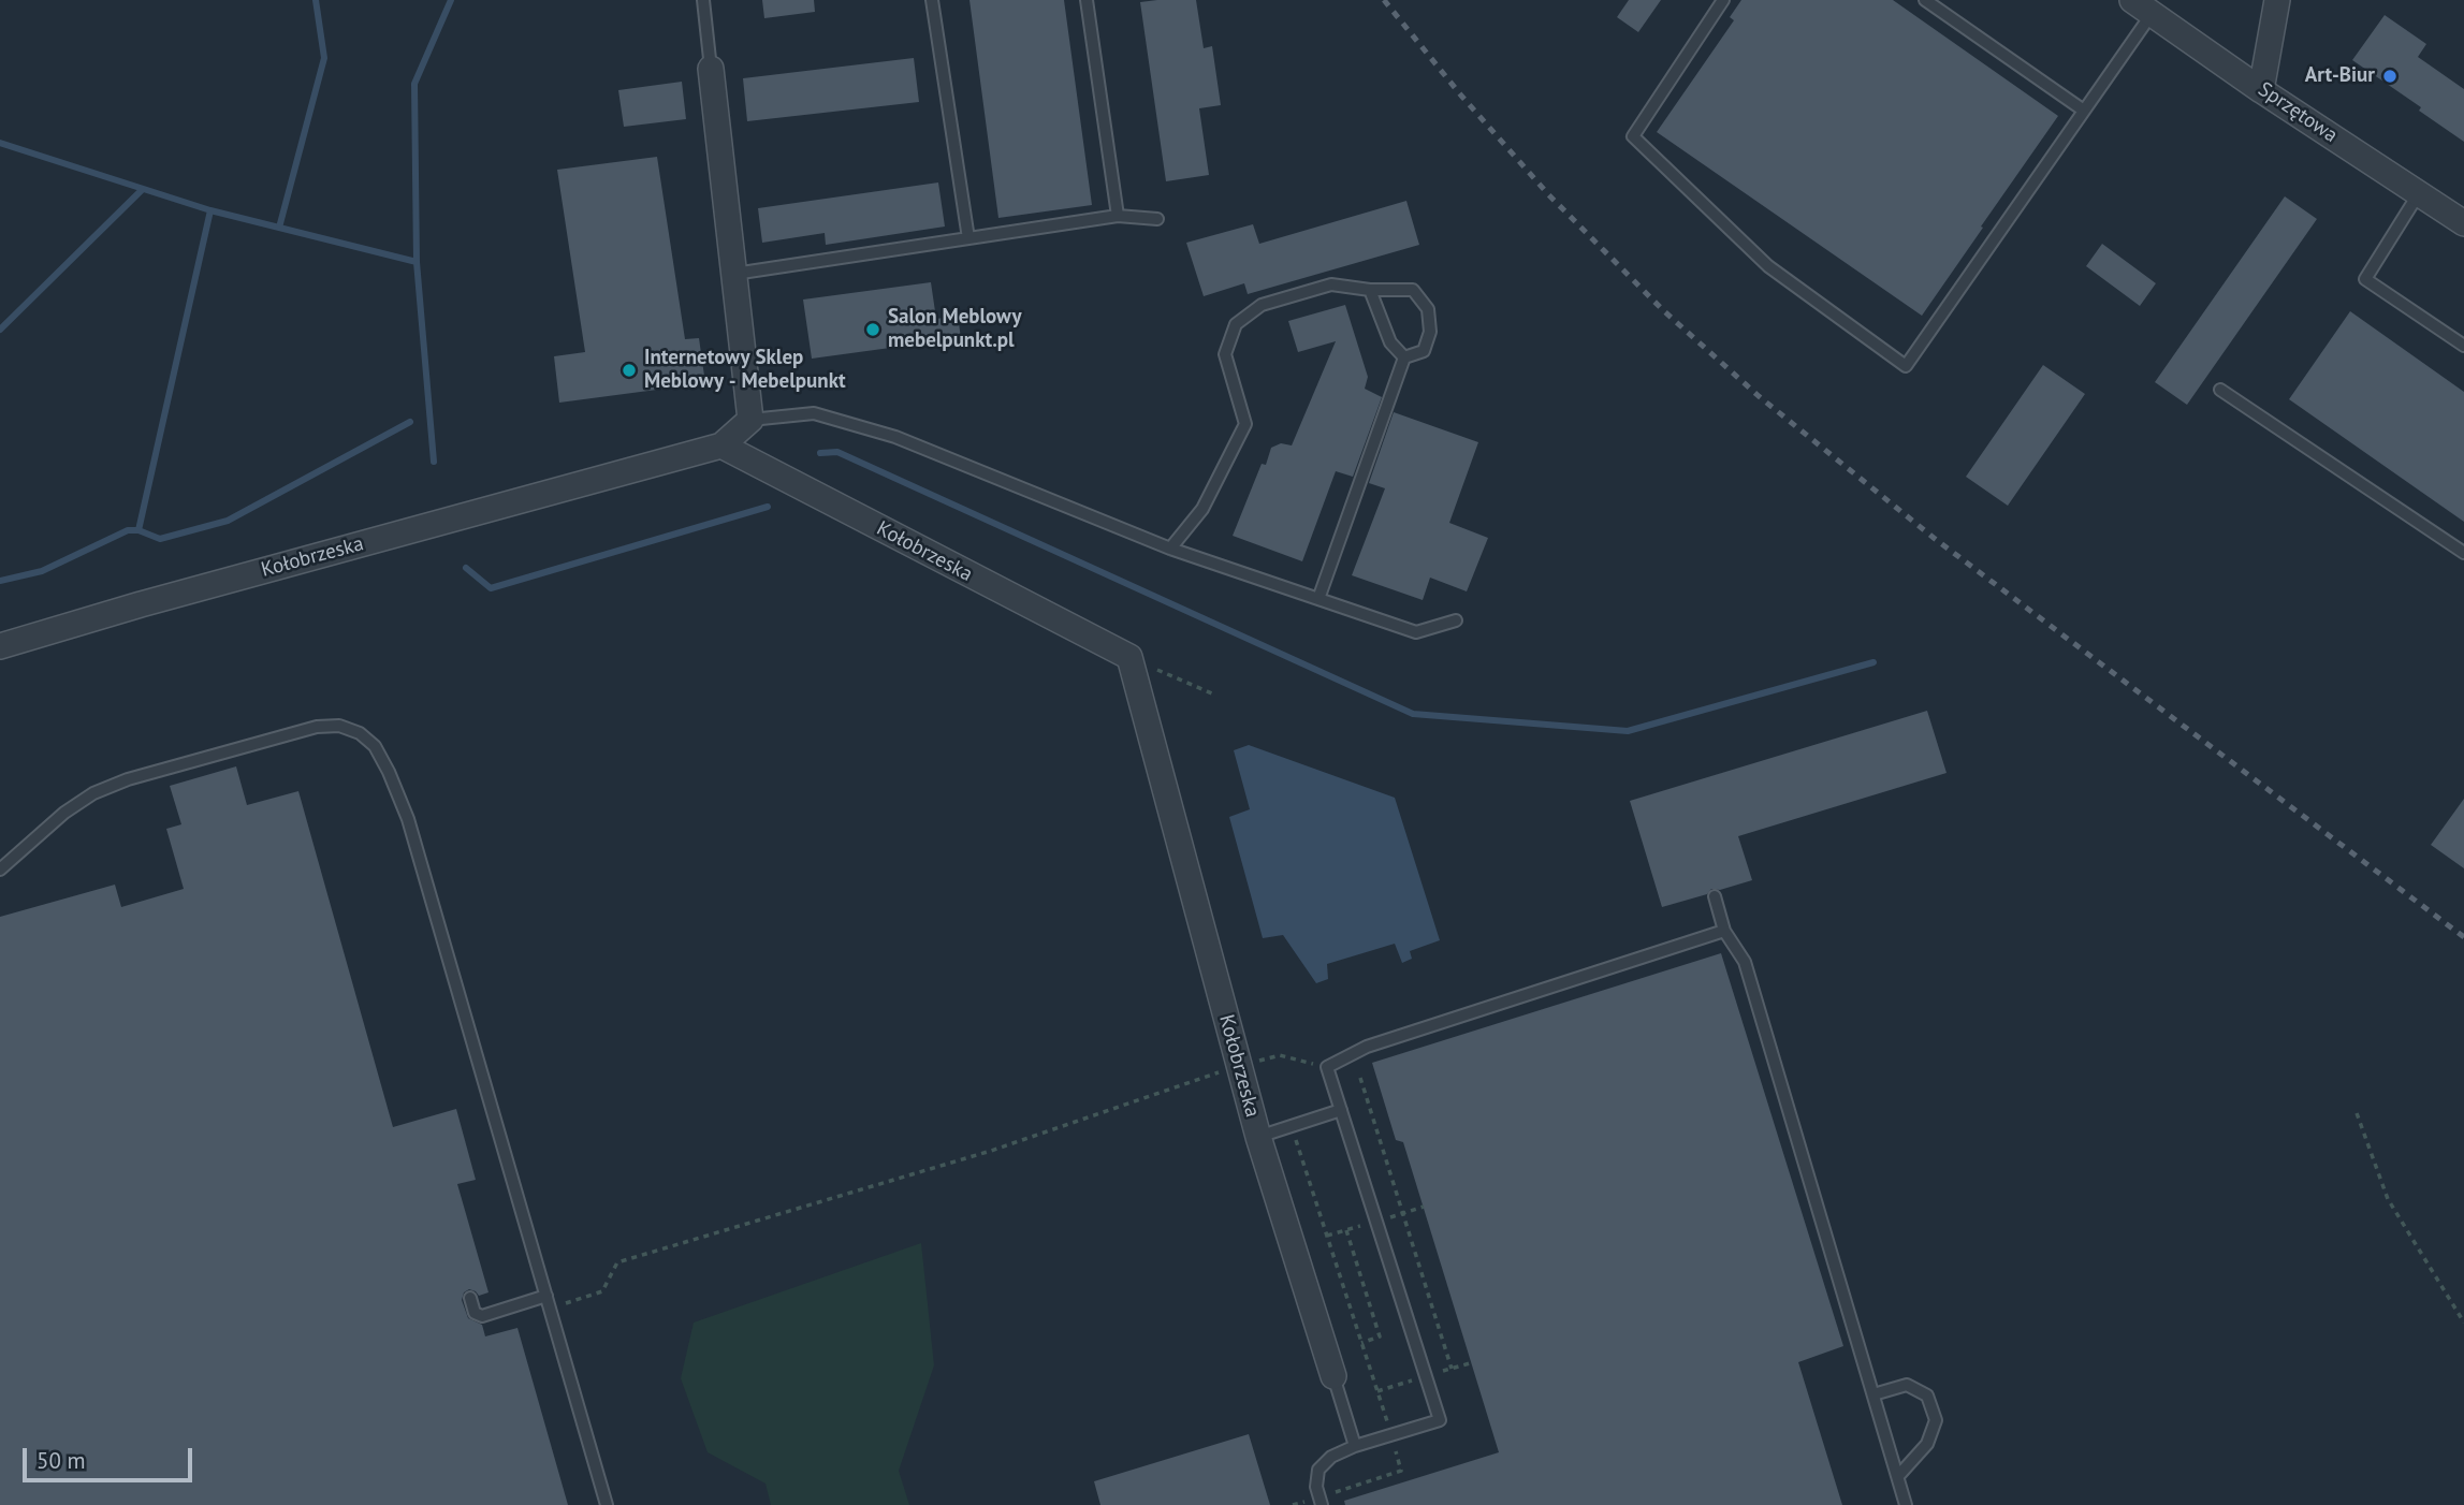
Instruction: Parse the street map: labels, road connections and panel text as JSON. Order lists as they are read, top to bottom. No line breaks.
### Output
{"streets":{"street":["Sprzętowa","Kołobrzeska"]},"places":["Art-Biur","Salon Meblowy mebelpunkt.pl","Internetowy Sklep Meblowy - Mebelpunkt"],"scale_bar":"50 m"}
